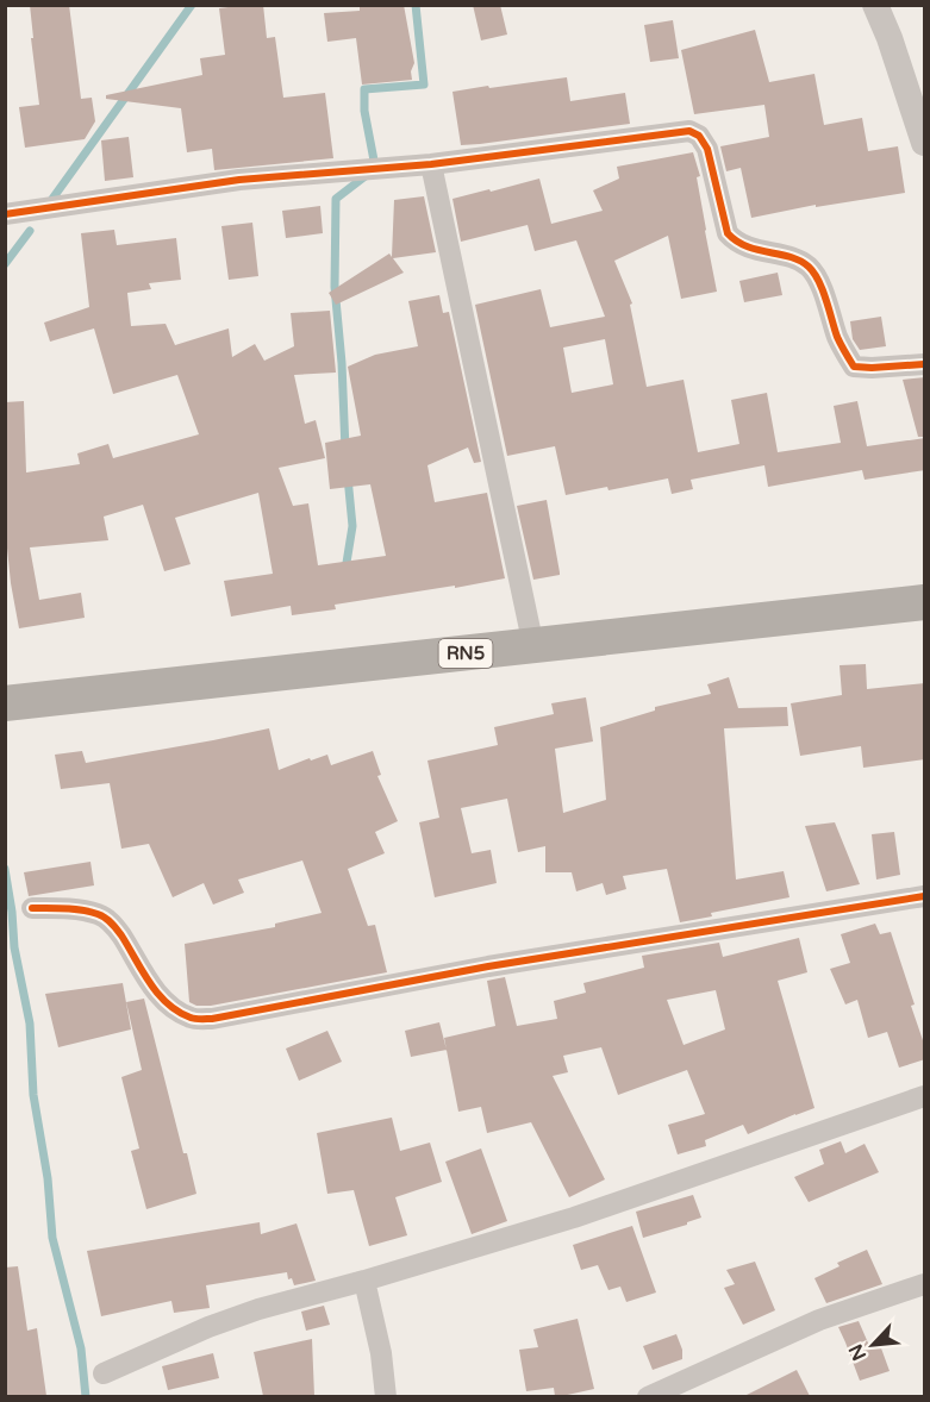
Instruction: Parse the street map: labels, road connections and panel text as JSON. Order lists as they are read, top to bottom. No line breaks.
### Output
{"streets":{"highway":["RN5"]},"north":"bottom left"}
